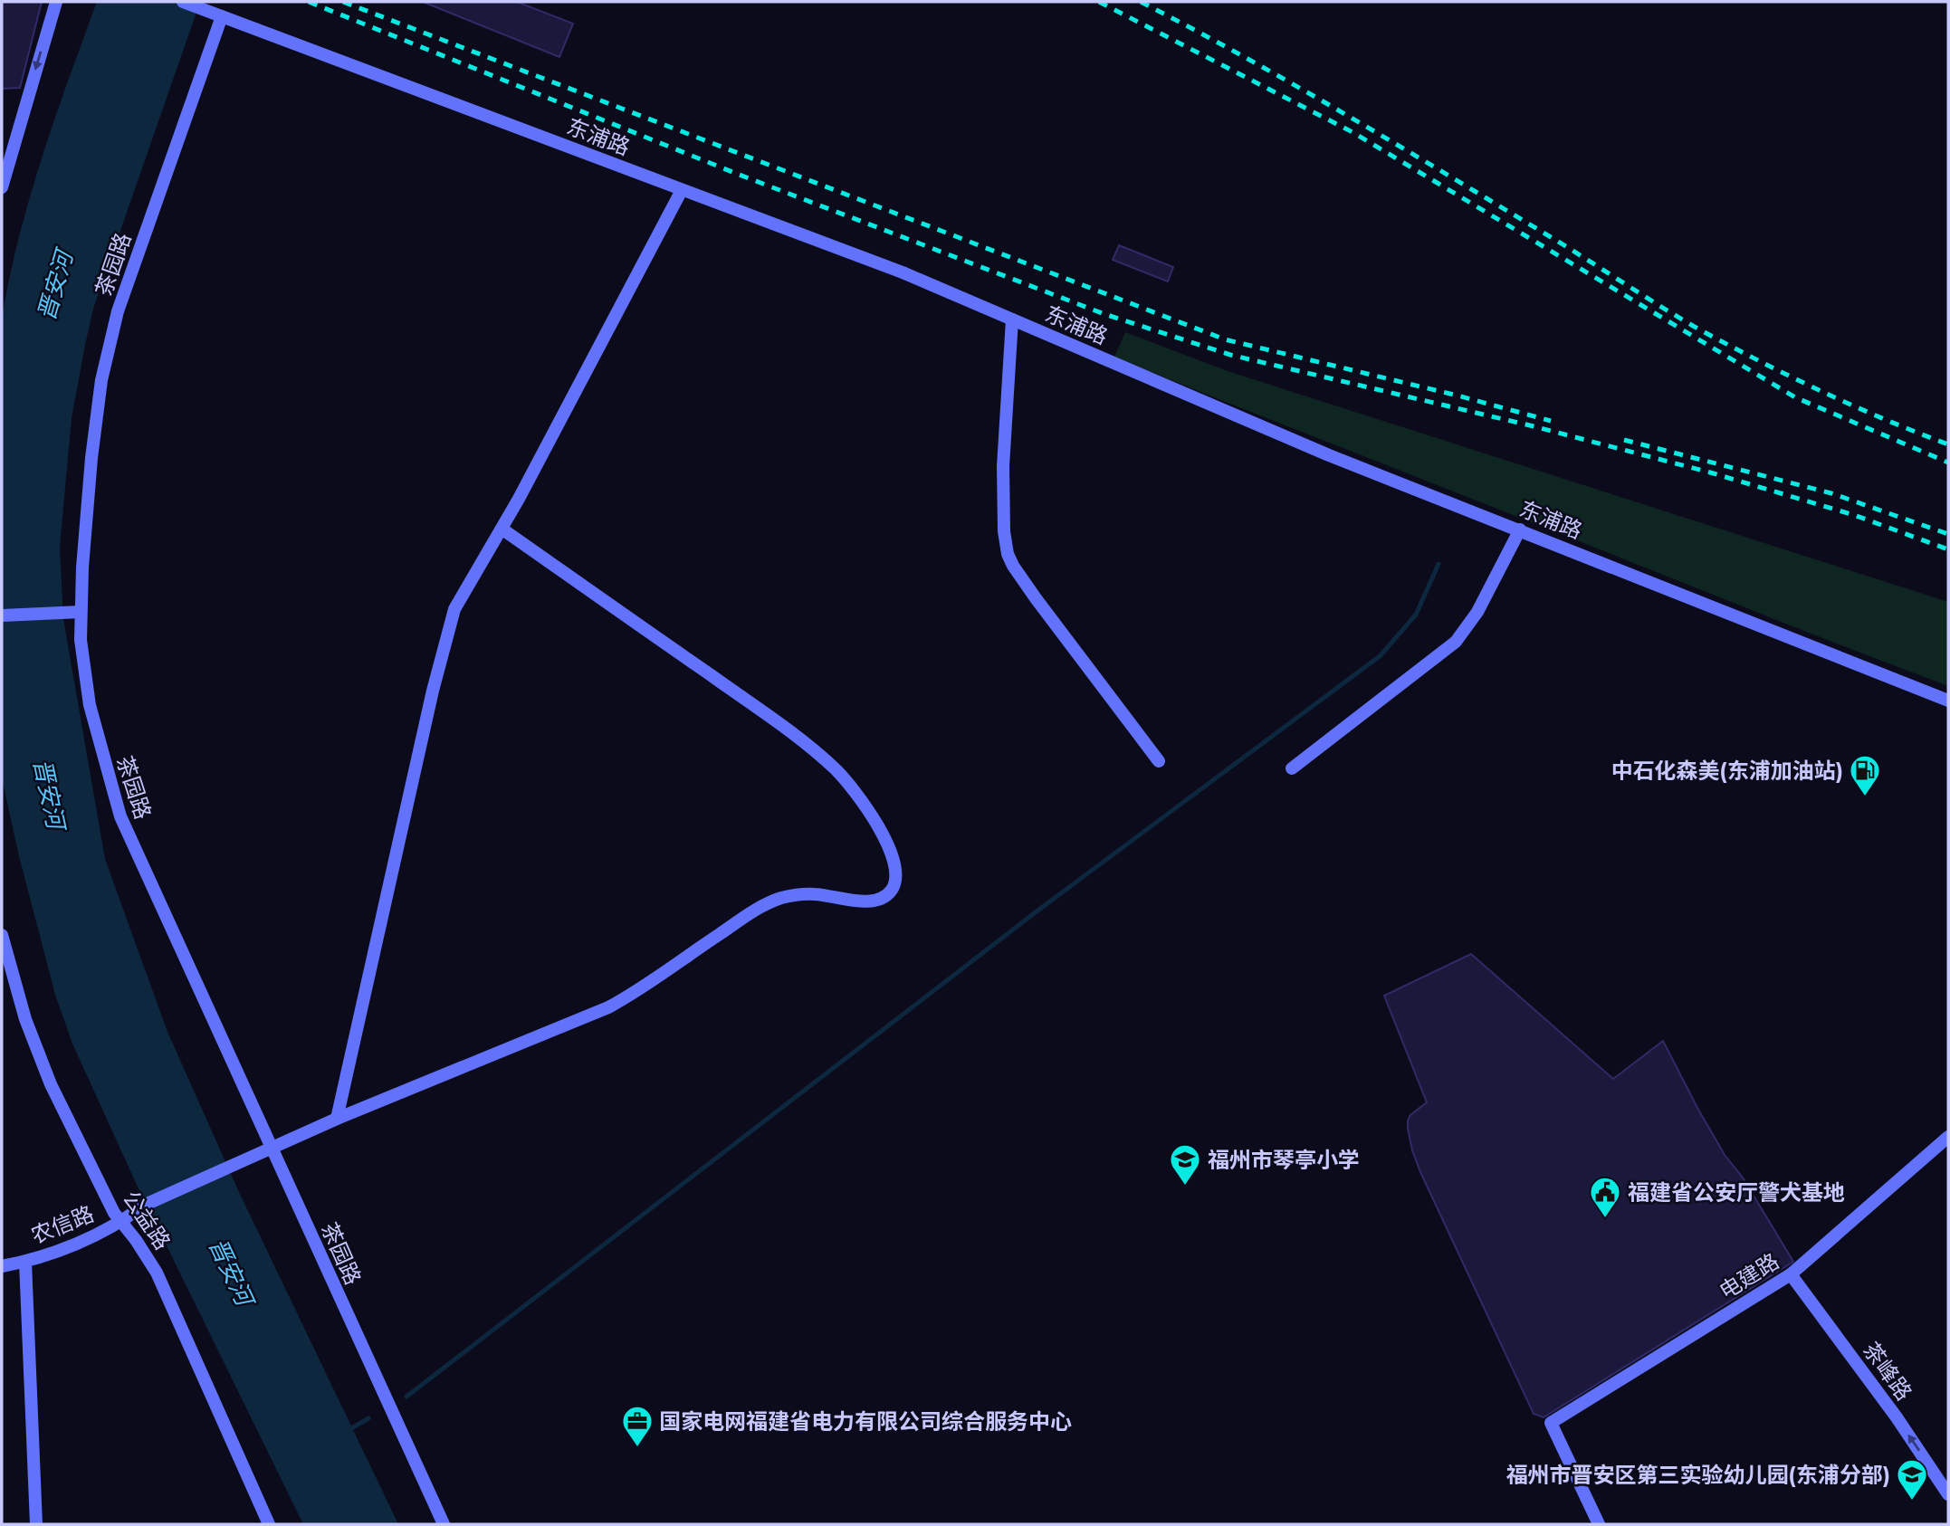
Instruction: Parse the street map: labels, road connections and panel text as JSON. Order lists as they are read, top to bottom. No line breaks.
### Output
{"streets":{"street":["东浦路","茶园路","公益路","农信路","电建路","茶峰路"]},"crossings":[["东浦路","茶园路"],["茶园路","农信路"],["公益路","农信路"],["电建路","茶峰路"]],"one_way":["茶峰路"],"water":["晋安河"],"places":{"fuel station":["中石化森美(东浦加油站)"],"school or university":["福州市琴亭小学","福州市晋安区第三实验幼儿园(东浦分部)"],"public building":["福建省公安厅警犬基地"],"office":["国家电网福建省电力有限公司综合服务中心"]}}
